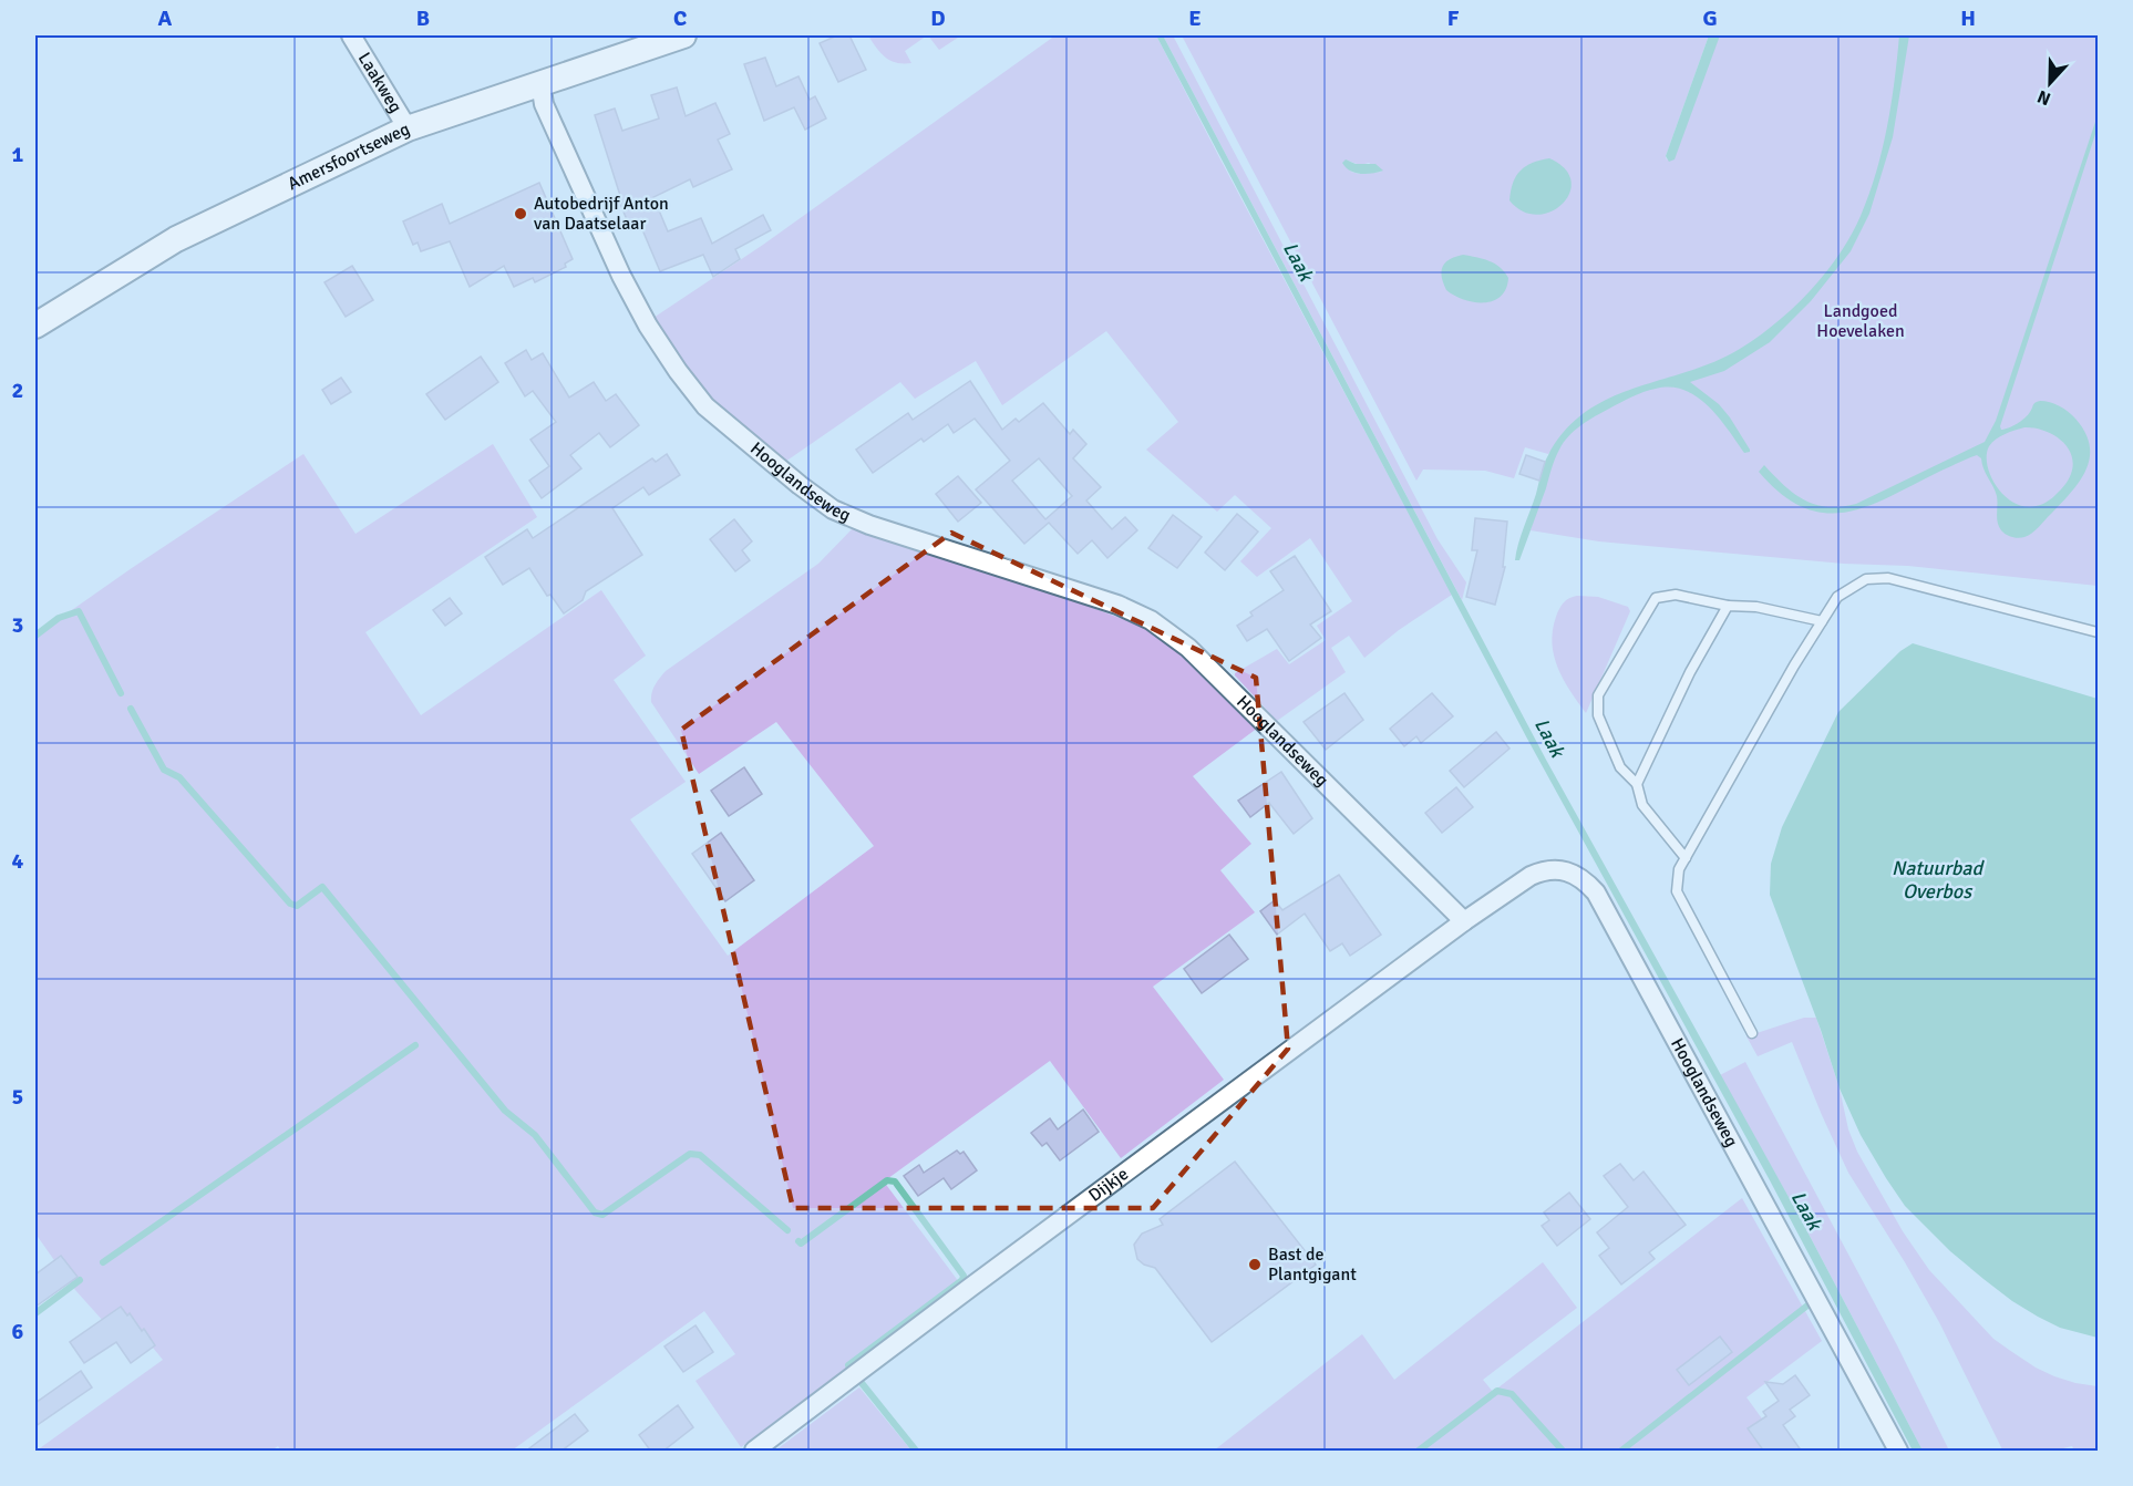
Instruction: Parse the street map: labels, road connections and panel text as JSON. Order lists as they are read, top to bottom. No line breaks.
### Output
{"streets":{"main road":["Amersfoortseweg"],"street":["Laakweg","Hooglandseweg","Dijkje"]},"crossings":[["Laakweg","Amersfoortseweg"],["Amersfoortseweg","Hooglandseweg"],["Hooglandseweg","Dijkje"]],"water":["Laak","Natuurbad Overbos"],"parks":["Landgoed Hoevelaken"],"places":["Autobedrijf Anton van Daatselaar","Bast de Plantgigant"],"north":"bottom","grid":{"columns":["A","B","C","D","E","F","G","H"],"rows":["1","2","3","4","5","6"]}}
